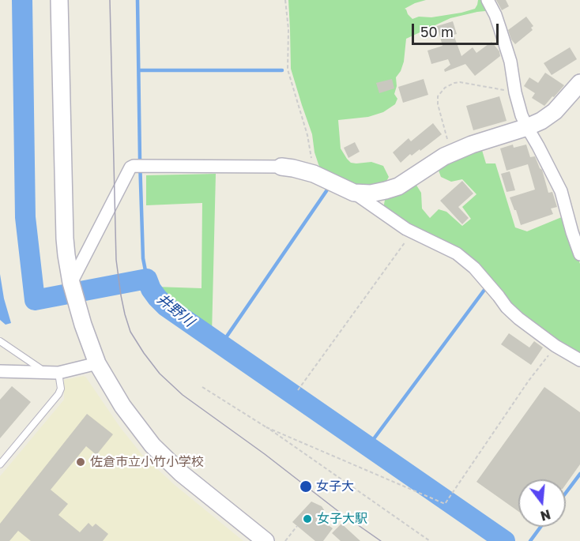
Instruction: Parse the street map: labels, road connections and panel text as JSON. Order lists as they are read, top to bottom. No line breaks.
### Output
{"water":["井野川"],"places":["佐倉市立小竹小学校","女子大","女子大駅"],"scale_bar":"50 m","north":"bottom"}
